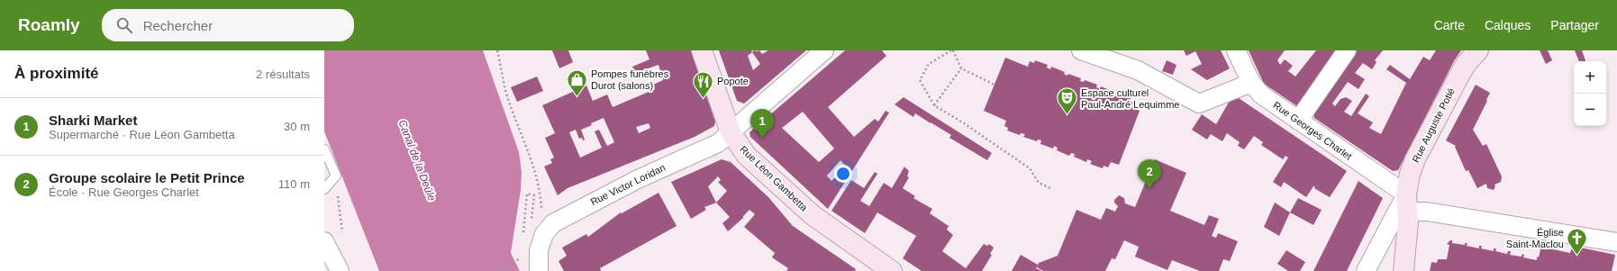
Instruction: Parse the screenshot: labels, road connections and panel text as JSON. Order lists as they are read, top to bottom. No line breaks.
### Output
{"streets":{"street":["Rue Auguste Potié","Rue Georges Charlet","Rue Léon Gambetta","Rue Victor Loridan"]},"crossings":[["Rue Auguste Potié","Rue Georges Charlet"],["Rue Léon Gambetta","Rue Victor Loridan"]],"water":["Canal de la Deûle"],"places":{"shop":["Pompes funèbres Durot (salons)"],"restaurant":["Popote"],"theatre":["Espace culturel Paul-André Lequimme"],"church":["Église Saint-Maclou"]},"page":{"header":"Roamly","search":"Rechercher","nav":["Carte","Calques","Partager"],"heading":["À proximité","2 résultats"],"map_buttons":["+","−"],"list":[{"mark":"1","name":"Sharki Market","note":"Supermarché · Rue Léon Gambetta","value":"30 m"},{"mark":"2","name":"Groupe scolaire le Petit Prince","note":"École · Rue Georges Charlet","value":"110 m"}],"pins":["1","2"]}}
